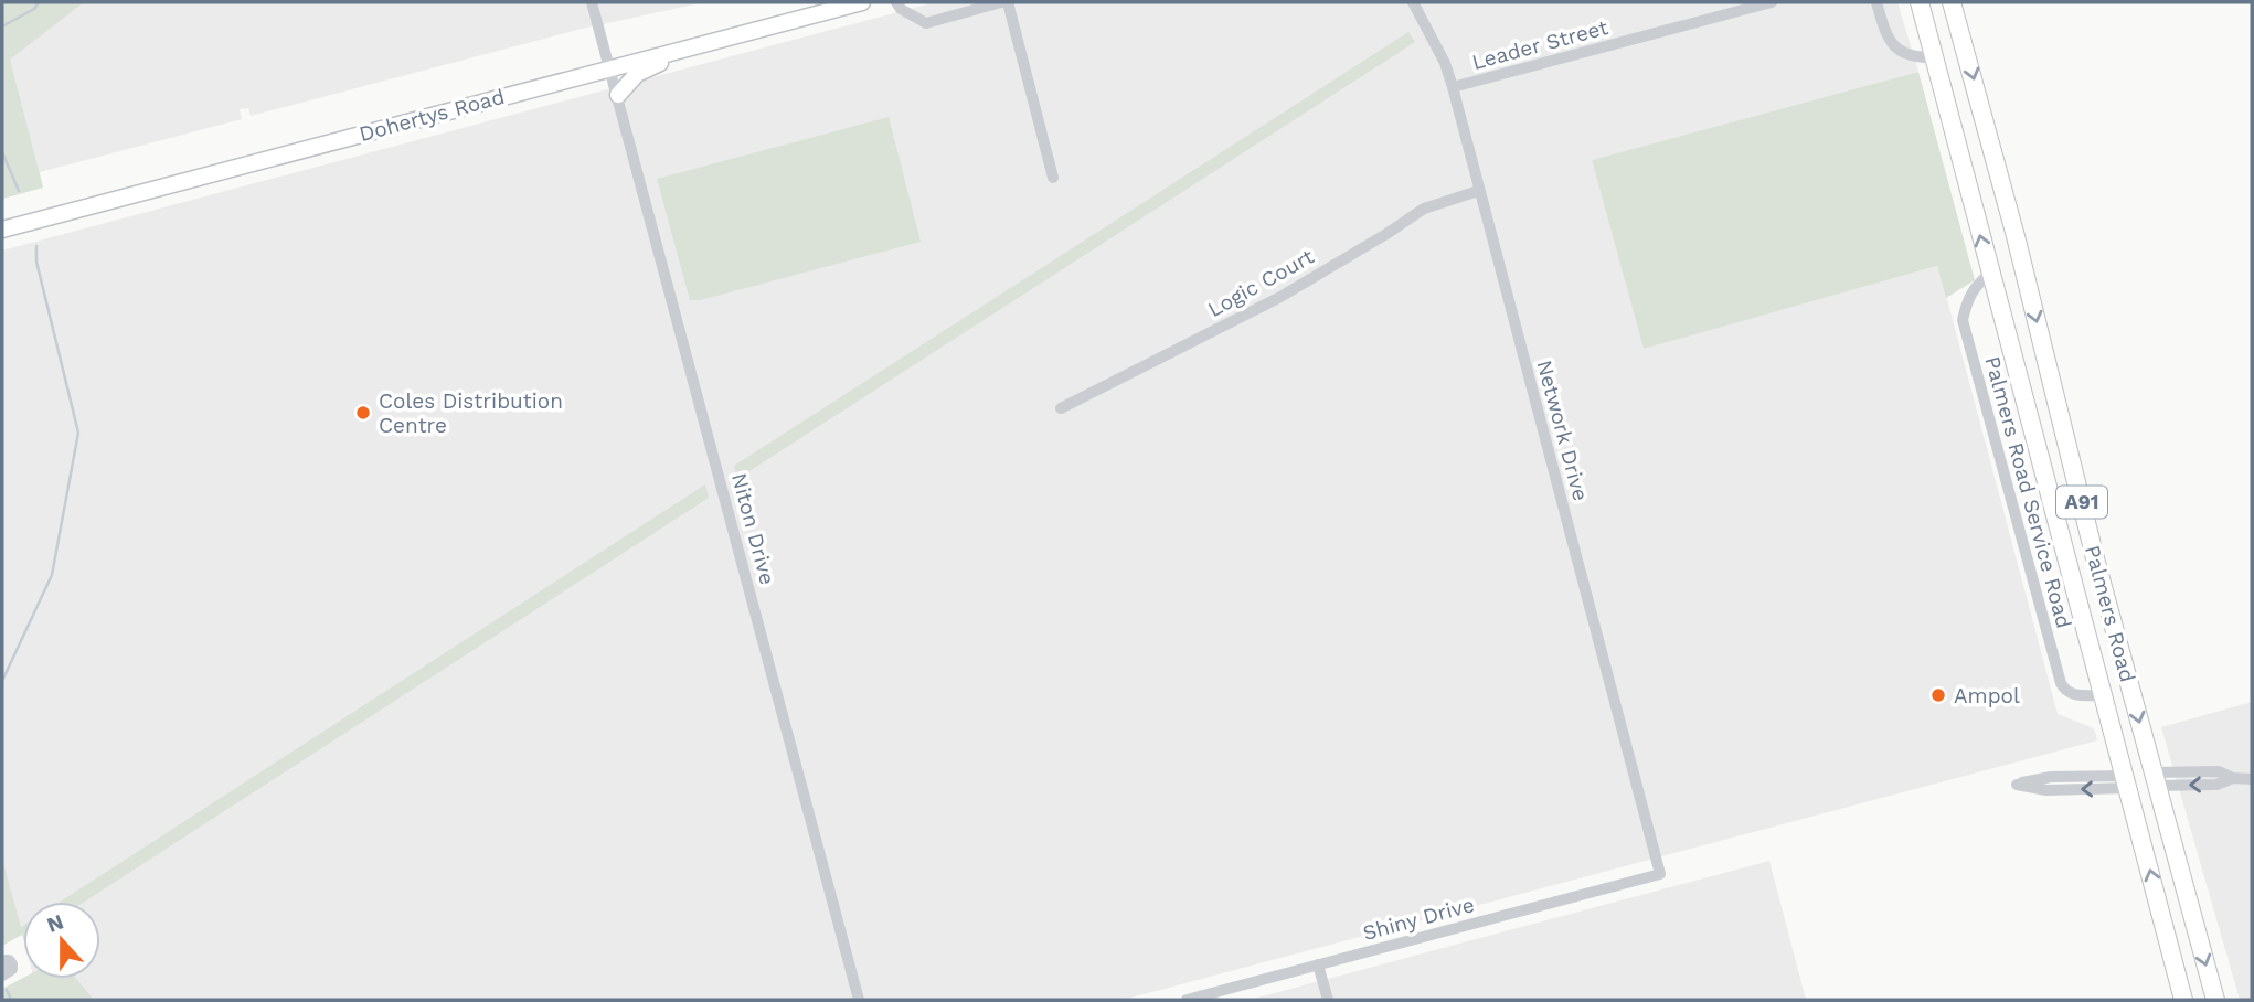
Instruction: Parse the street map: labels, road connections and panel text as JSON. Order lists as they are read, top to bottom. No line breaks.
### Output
{"streets":{"highway":["A91","Palmers Road"],"main road":["Dohertys Road"],"street":["Leader Street","Logic Court","Network Drive","Palmers Road Service Road","Niton Drive","Shiny Drive"]},"crossings":[["Leader Street","Network Drive"],["Dohertys Road","Niton Drive"],["Logic Court","Network Drive"],["Network Drive","Shiny Drive"],["Palmers Road Service Road","Palmers Road"]],"places":["Coles Distribution Centre","Ampol"],"north":"top"}
